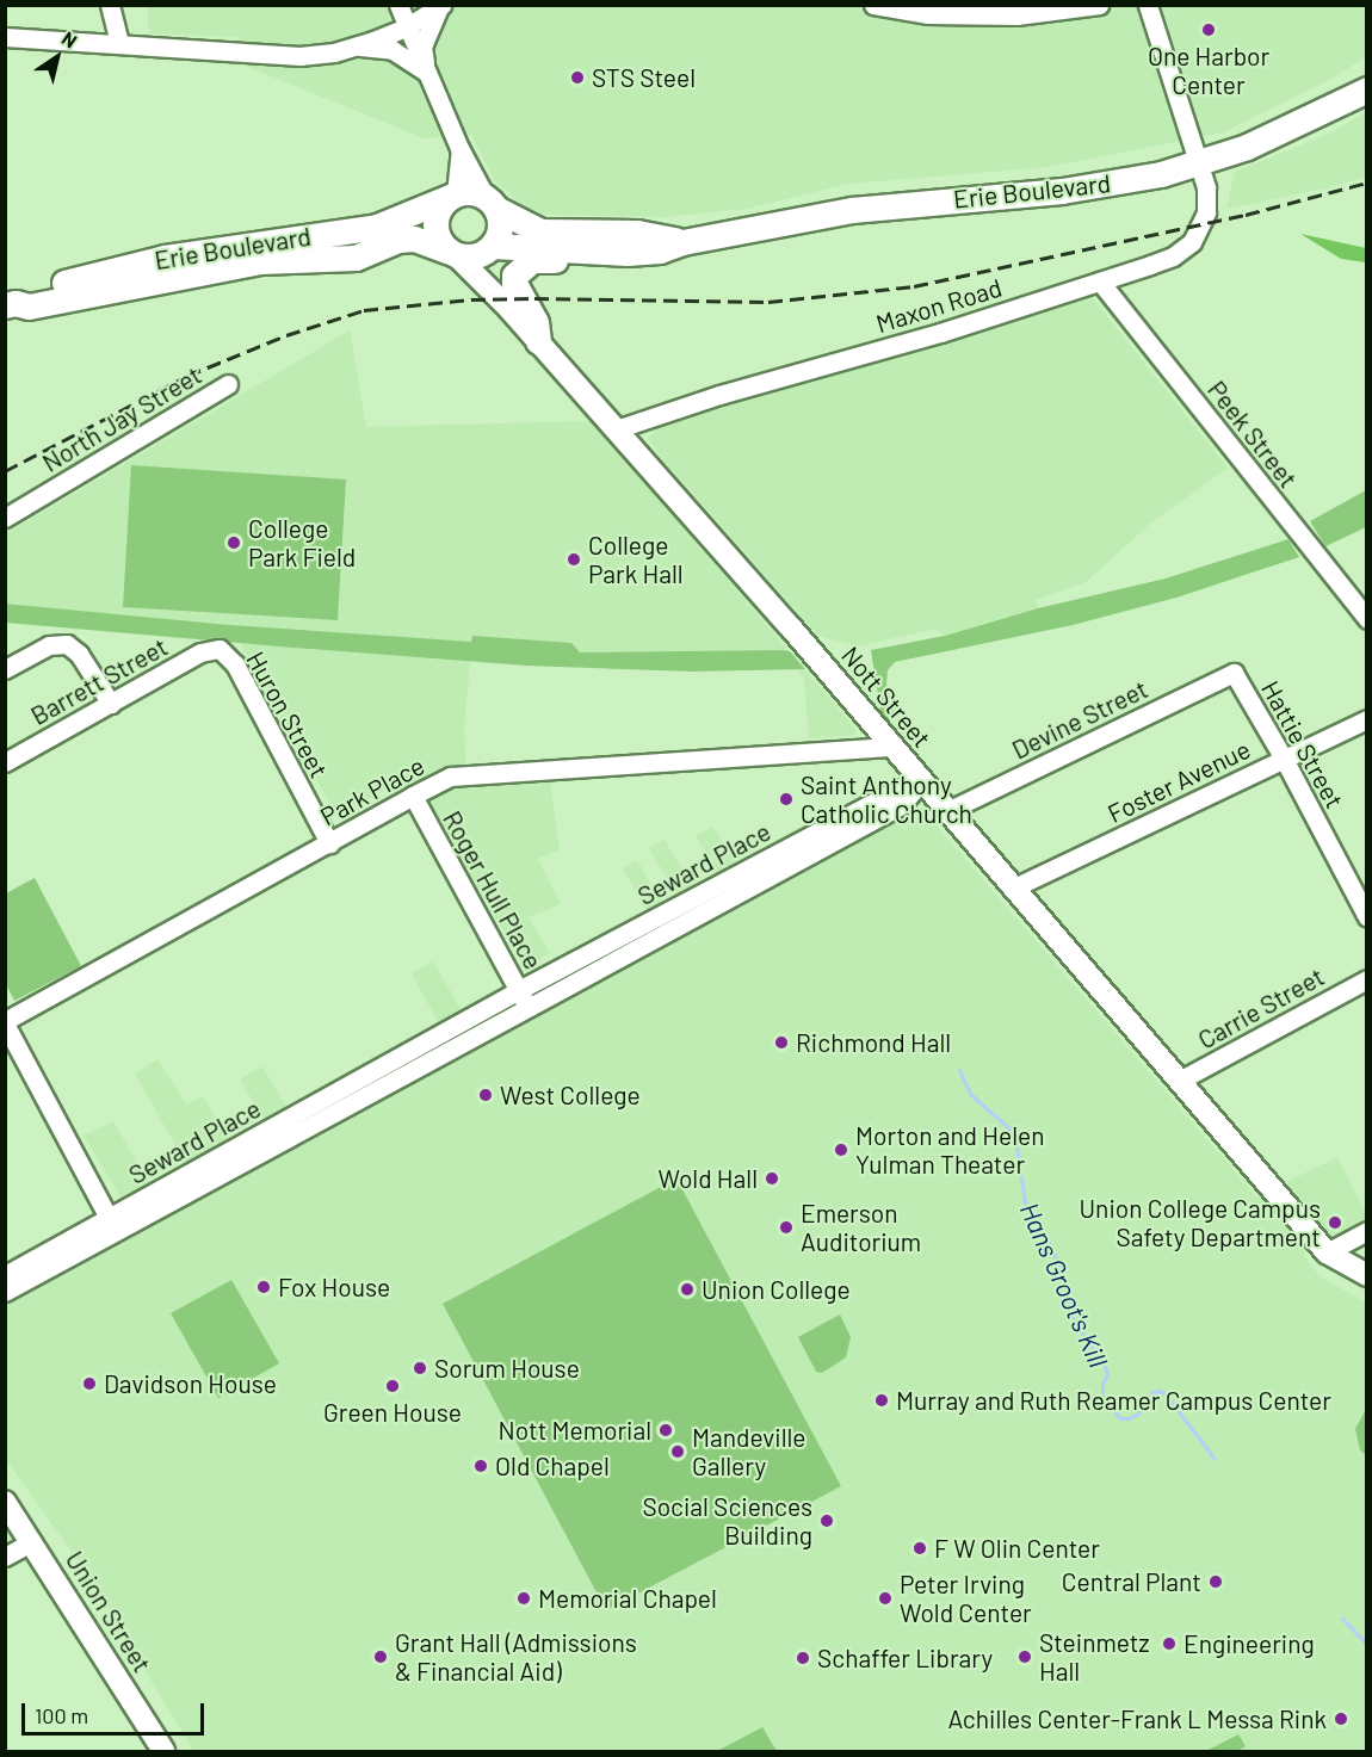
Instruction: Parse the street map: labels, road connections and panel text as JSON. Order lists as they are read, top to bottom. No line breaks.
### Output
{"streets":{"highway":["Erie Boulevard"],"main road":["Nott Street","Union Street"],"street":["Maxon Road","North Jay Street","Peek Street","Barrett Street","Huron Street","Devine Street","Hattie Street","Foster Avenue","Park Place","Seward Place","Roger Hull Place","Carrie Street"]},"crossings":[["Erie Boulevard","Maxon Road"],["Erie Boulevard","Nott Street"],["Maxon Road","Peek Street"],["Maxon Road","Nott Street"],["Barrett Street","Huron Street"],["Nott Street","Devine Street"],["Nott Street","Foster Avenue"],["Nott Street","Park Place"],["Nott Street","Seward Place"],["Nott Street","Carrie Street"],["Huron Street","Park Place"],["Devine Street","Hattie Street"],["Hattie Street","Foster Avenue"],["Park Place","Roger Hull Place"],["Seward Place","Roger Hull Place"]],"water":["Hans Groot's Kill"],"places":["One Harbor Center","STS Steel","College Park Field","College Park Hall","Saint Anthony Catholic Church","Richmond Hall","West College","Morton and Helen Yulman Theater","Wold Hall","Union College Campus Safety Department","Emerson Auditorium","Fox House","Union College","Sorum House","Davidson House","Green House","Murray and Ruth Reamer Campus Center","Nott Memorial","Mandeville Gallery","Old Chapel","Social Sciences Building","F W Olin Center","Central Plant","Memorial Chapel","Peter Irving Wold Center","Engineering","Grant Hall (Admissions & Financial Aid)","Steinmetz Hall","Schaffer Library","Achilles Center-Frank L Messa Rink"],"scale_bar":"100 m","north":"top right"}
